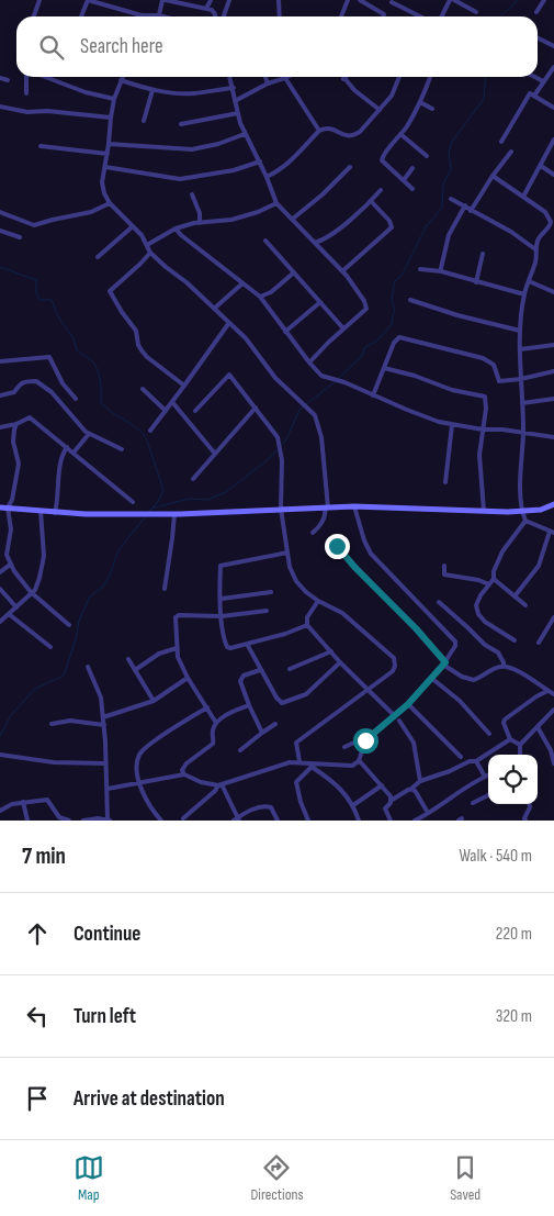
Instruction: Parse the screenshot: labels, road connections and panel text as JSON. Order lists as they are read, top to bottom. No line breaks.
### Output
{"page":{"search":"Search here","heading":["7 min","Walk · 540 m"],"list":[["Continue","220 m"],["Turn left","320 m"],"Arrive at destination"],"nav":["Map","Directions","Saved"]}}
